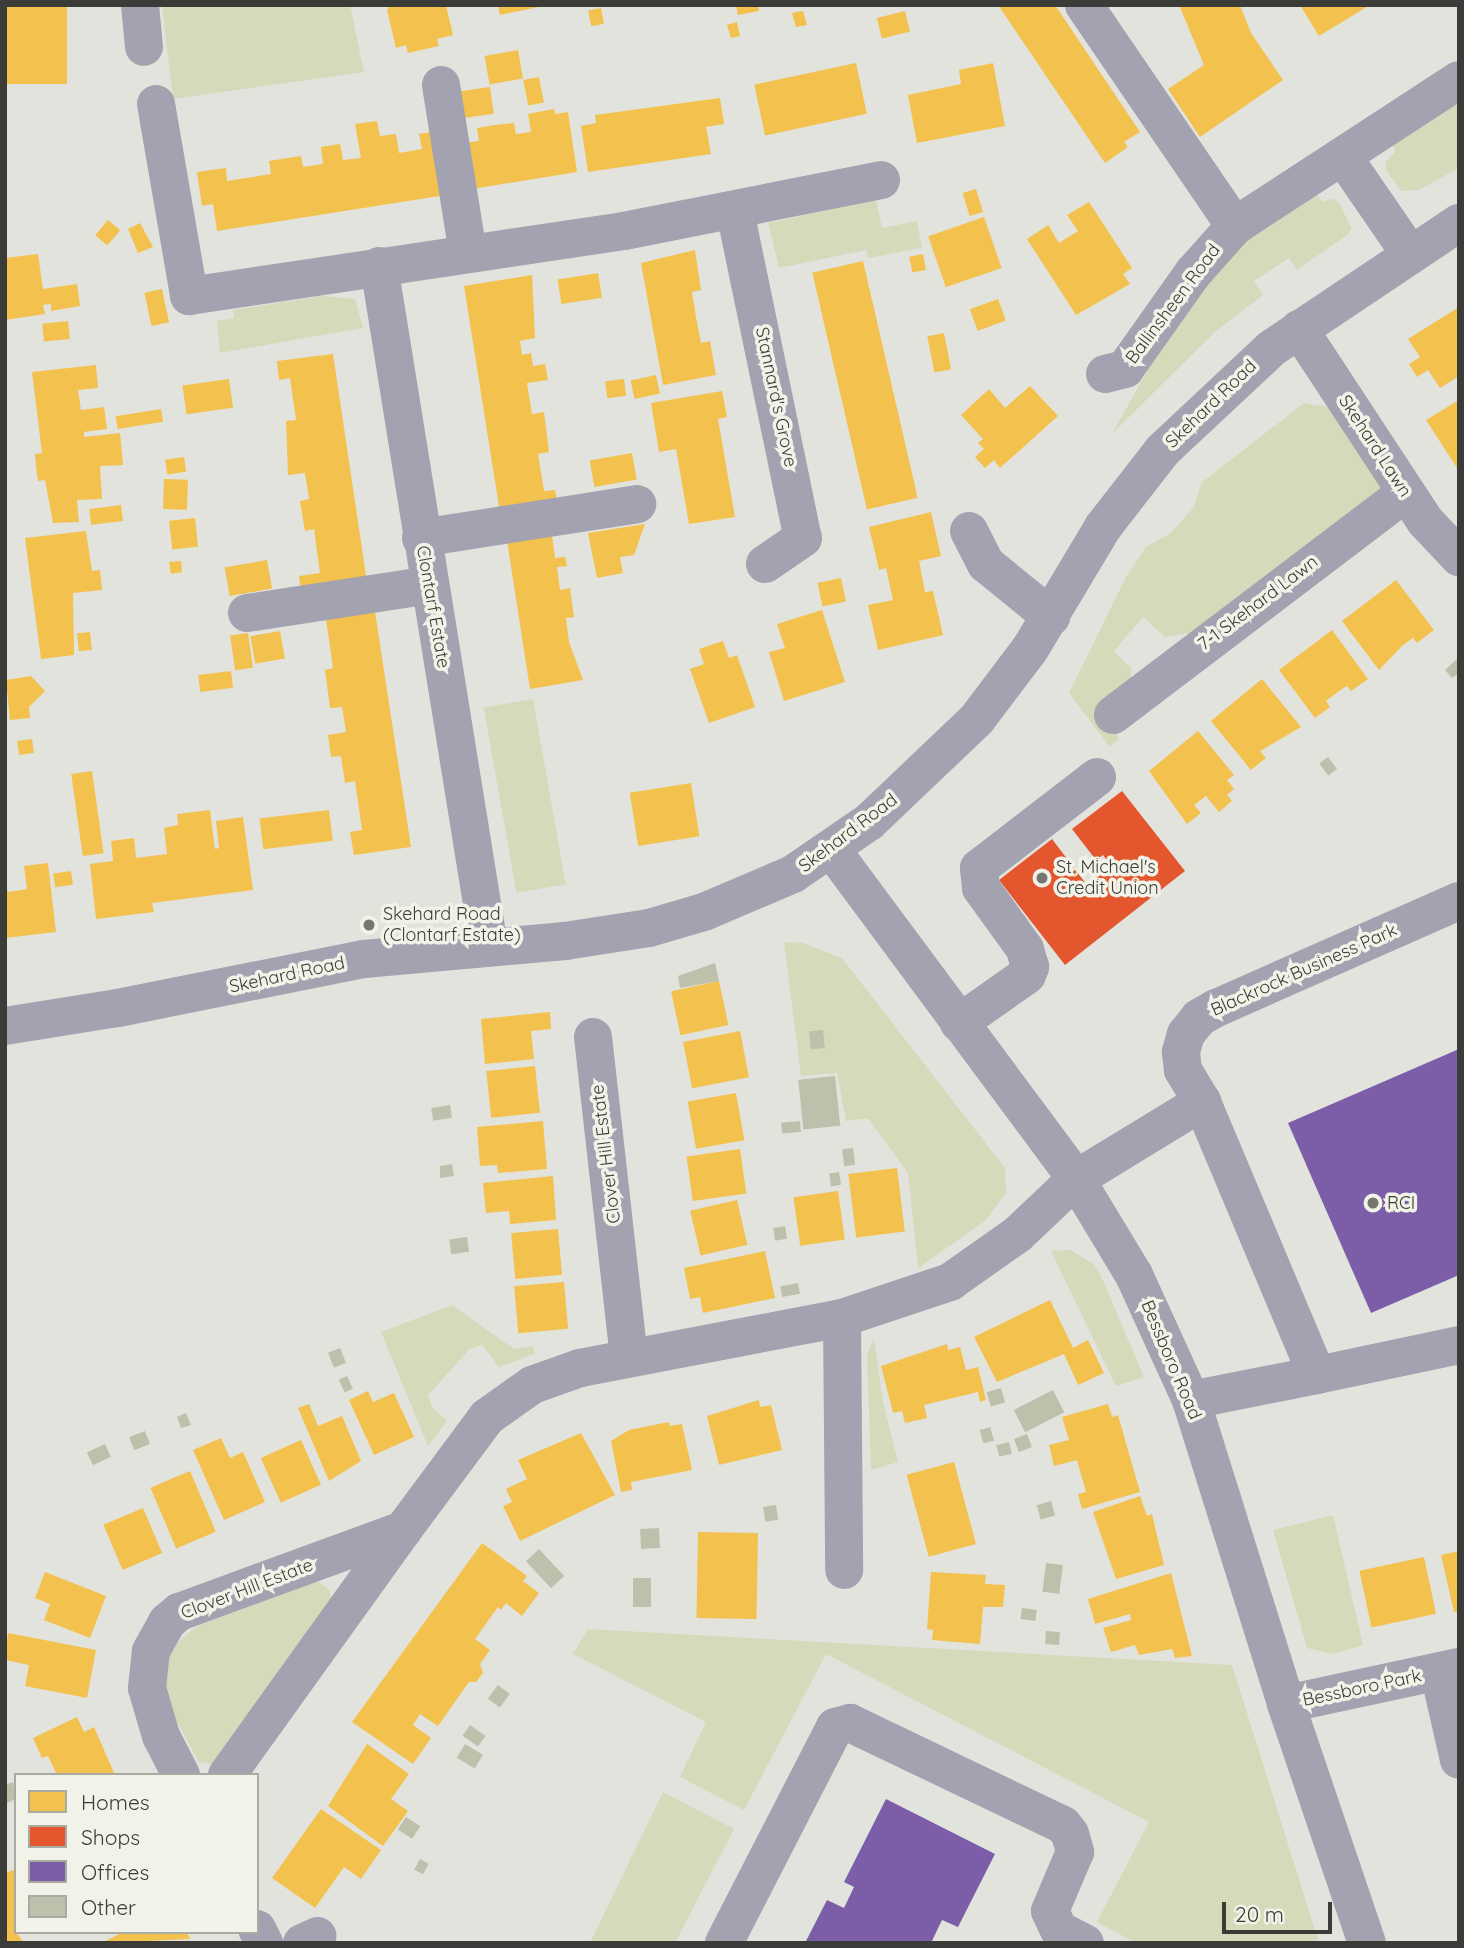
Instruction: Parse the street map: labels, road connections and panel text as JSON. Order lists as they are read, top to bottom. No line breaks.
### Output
{"streets":{"main road":["Skehard Road"],"street":["Ballinsheen Road","Stannard's Grove","Skehard Lawn","7-1 Skehard Lawn","Clontarf Estate","Blackrock Business Park","Clover Hill Estate","Bessboro Road","Bessboro Park"]},"crossings":[["Skehard Road","Skehard Lawn"],["Skehard Road","Clontarf Estate"],["Skehard Road","Bessboro Road"],["Skehard Lawn","7-1 Skehard Lawn"],["Bessboro Road","Bessboro Park"]],"places":["St. Michael's Credit Union","Skehard Road (Clontarf Estate)","RCI"],"legend":["Homes","Shops","Offices","Other"],"scale_bar":"20 m"}
